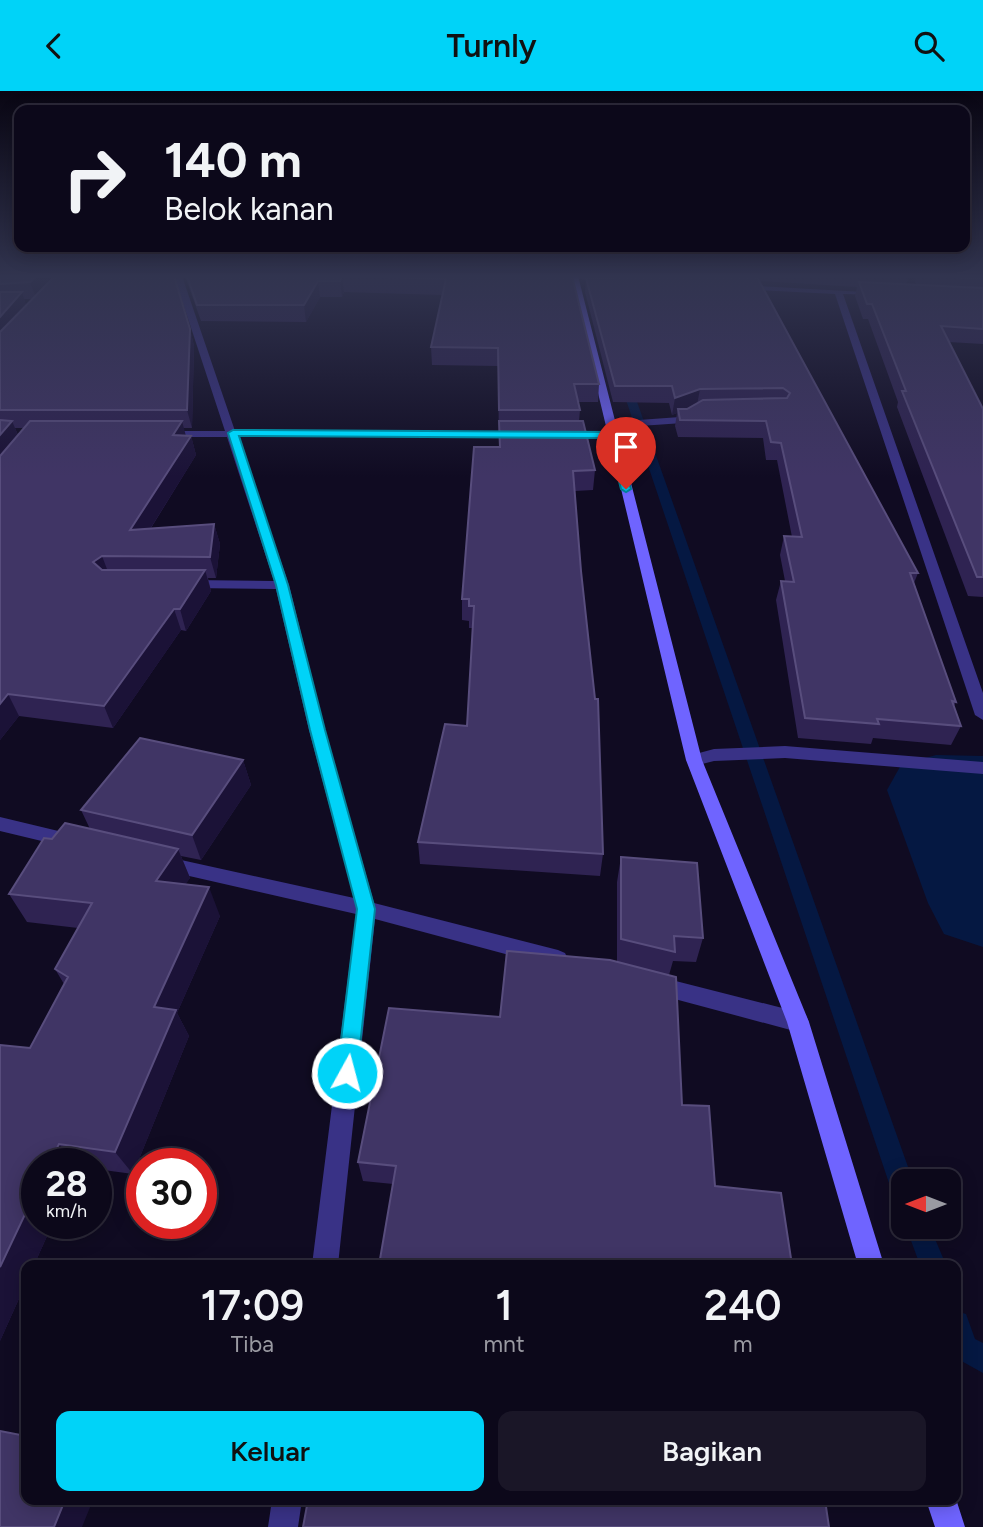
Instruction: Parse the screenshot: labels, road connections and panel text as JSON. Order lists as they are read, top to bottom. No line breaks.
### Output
{"north":"left","page":{"header":"Turnly","turn":["140 m","Belok kanan"],"speed":"28 km/h","limit":"30","eta":["17:09","Tiba","1","mnt","240","m"],"buttons":["Keluar","Bagikan"]}}
